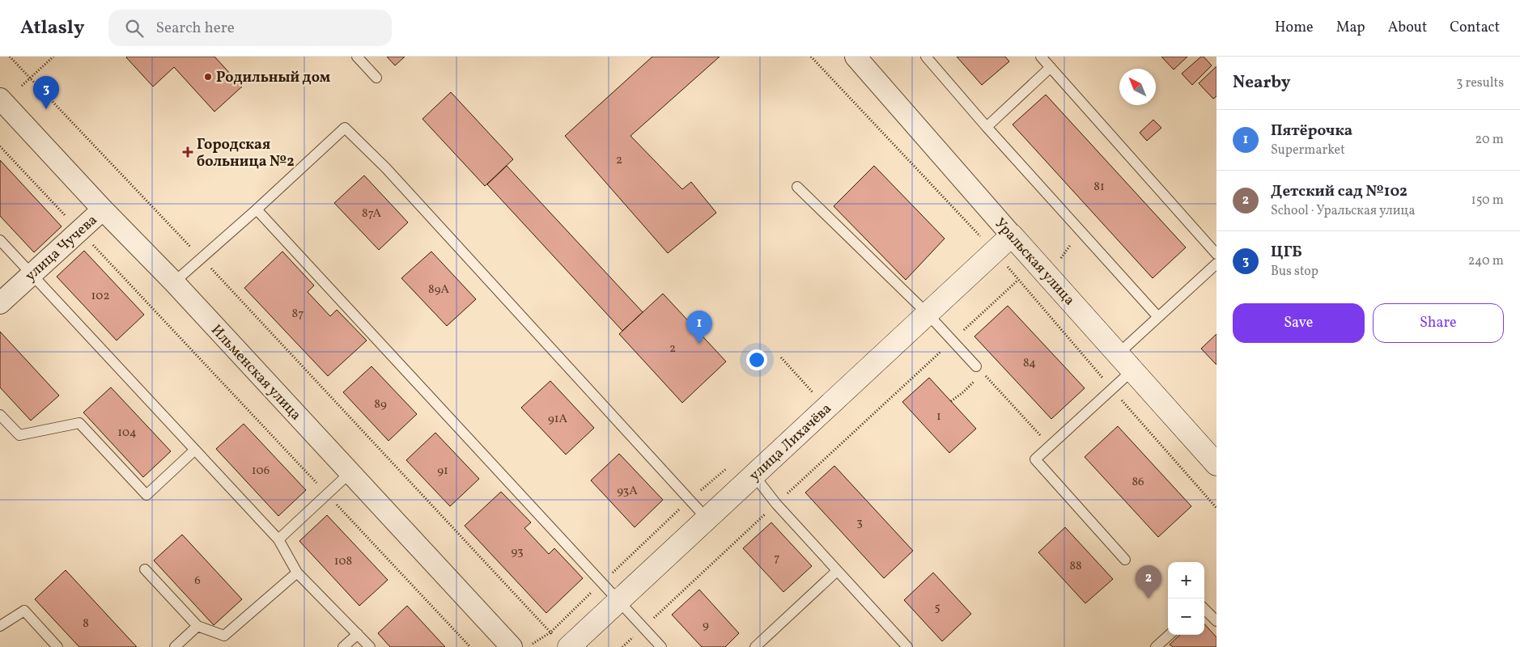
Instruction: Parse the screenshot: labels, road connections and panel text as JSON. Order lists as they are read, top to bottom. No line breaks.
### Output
{"streets":{"street":["улица Чучева","Уральская улица","Ильменская улица","улица Лихачёва"]},"crossings":[["улица Чучева","Ильменская улица"],["Уральская улица","улица Лихачёва"]],"places":{"other":["Родильный дом"],"health":["Городская больница №2"]},"house_numbers":["2","81","87А","89А","102","87","2","84","89","1","91А","104","106","91","86","93А","3","93","7","108","88","6","5","8","9"],"north":"top left","page":{"header":"Atlasly","search":"Search here","nav":["Home","Map","About","Contact"],"heading":["Nearby","3 results"],"pins":["3","1","2"],"list":[{"mark":"1","name":"Пятёрочка","note":"Supermarket","value":"20 m"},{"mark":"2","name":"Детский сад №102","note":"School · Уральская улица","value":"150 m"},{"mark":"3","name":"ЦГБ","note":"Bus stop","value":"240 m"}],"buttons":["Save","Share"],"map_buttons":["+","−"]}}
